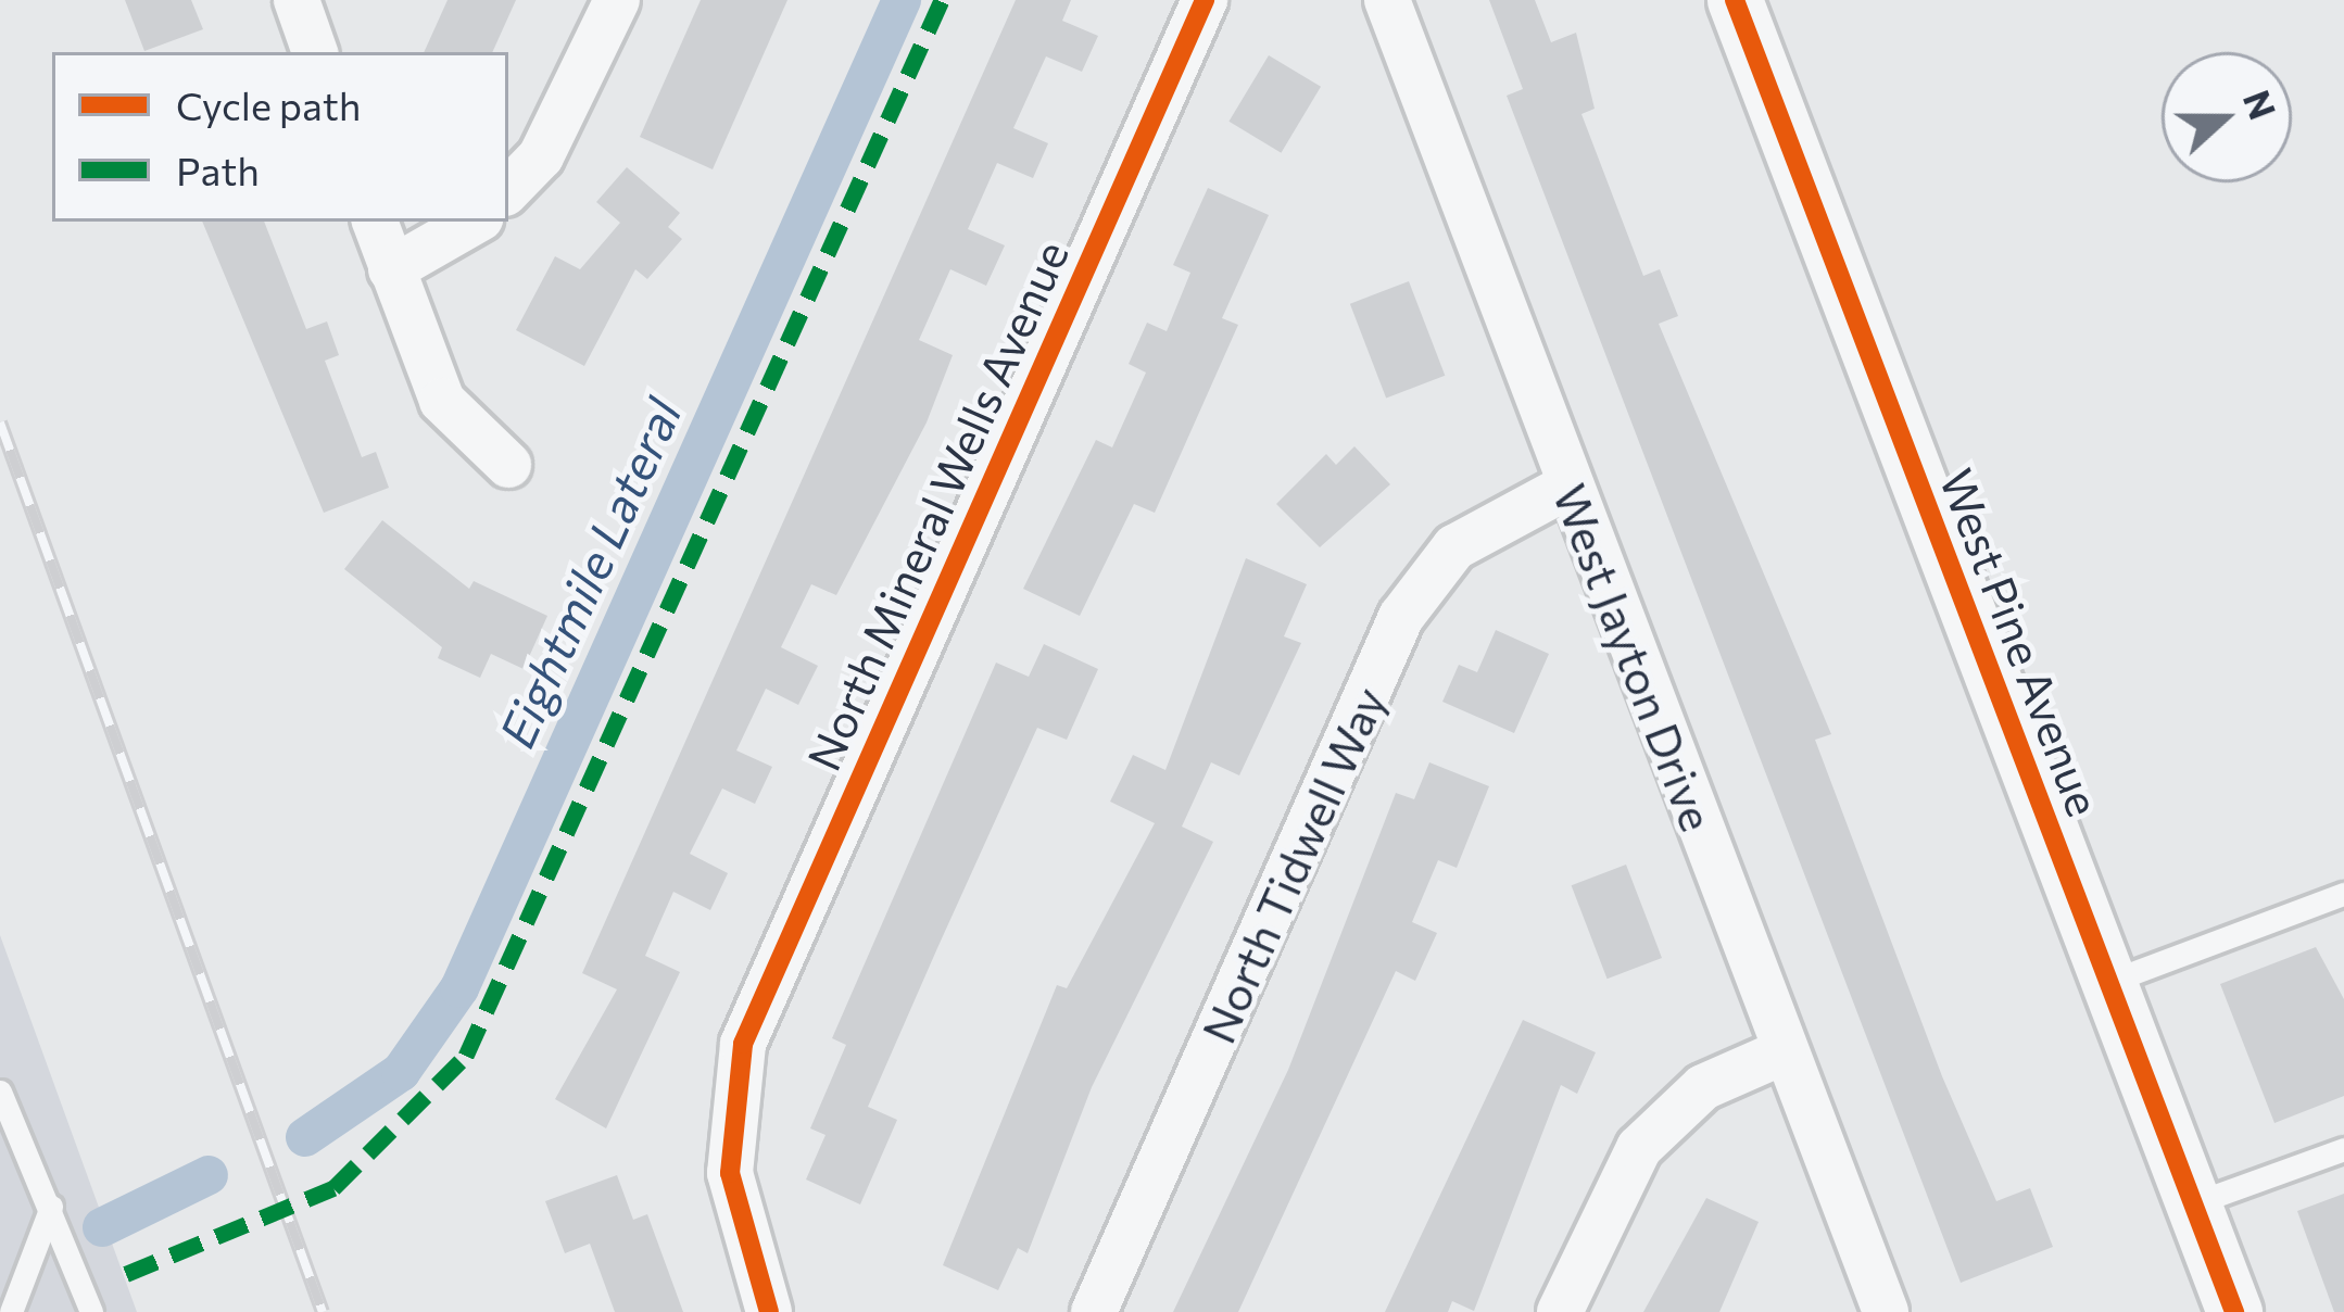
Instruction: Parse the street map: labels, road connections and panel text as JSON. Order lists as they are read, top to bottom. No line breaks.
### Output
{"streets":{"street":["North Mineral Wells Avenue","West Pine Avenue","West Jayton Drive","North Tidwell Way"]},"crossings":[["West Jayton Drive","North Tidwell Way"]],"water":["Eightmile Lateral"],"legend":["Cycle path","Path"],"north":"right"}
